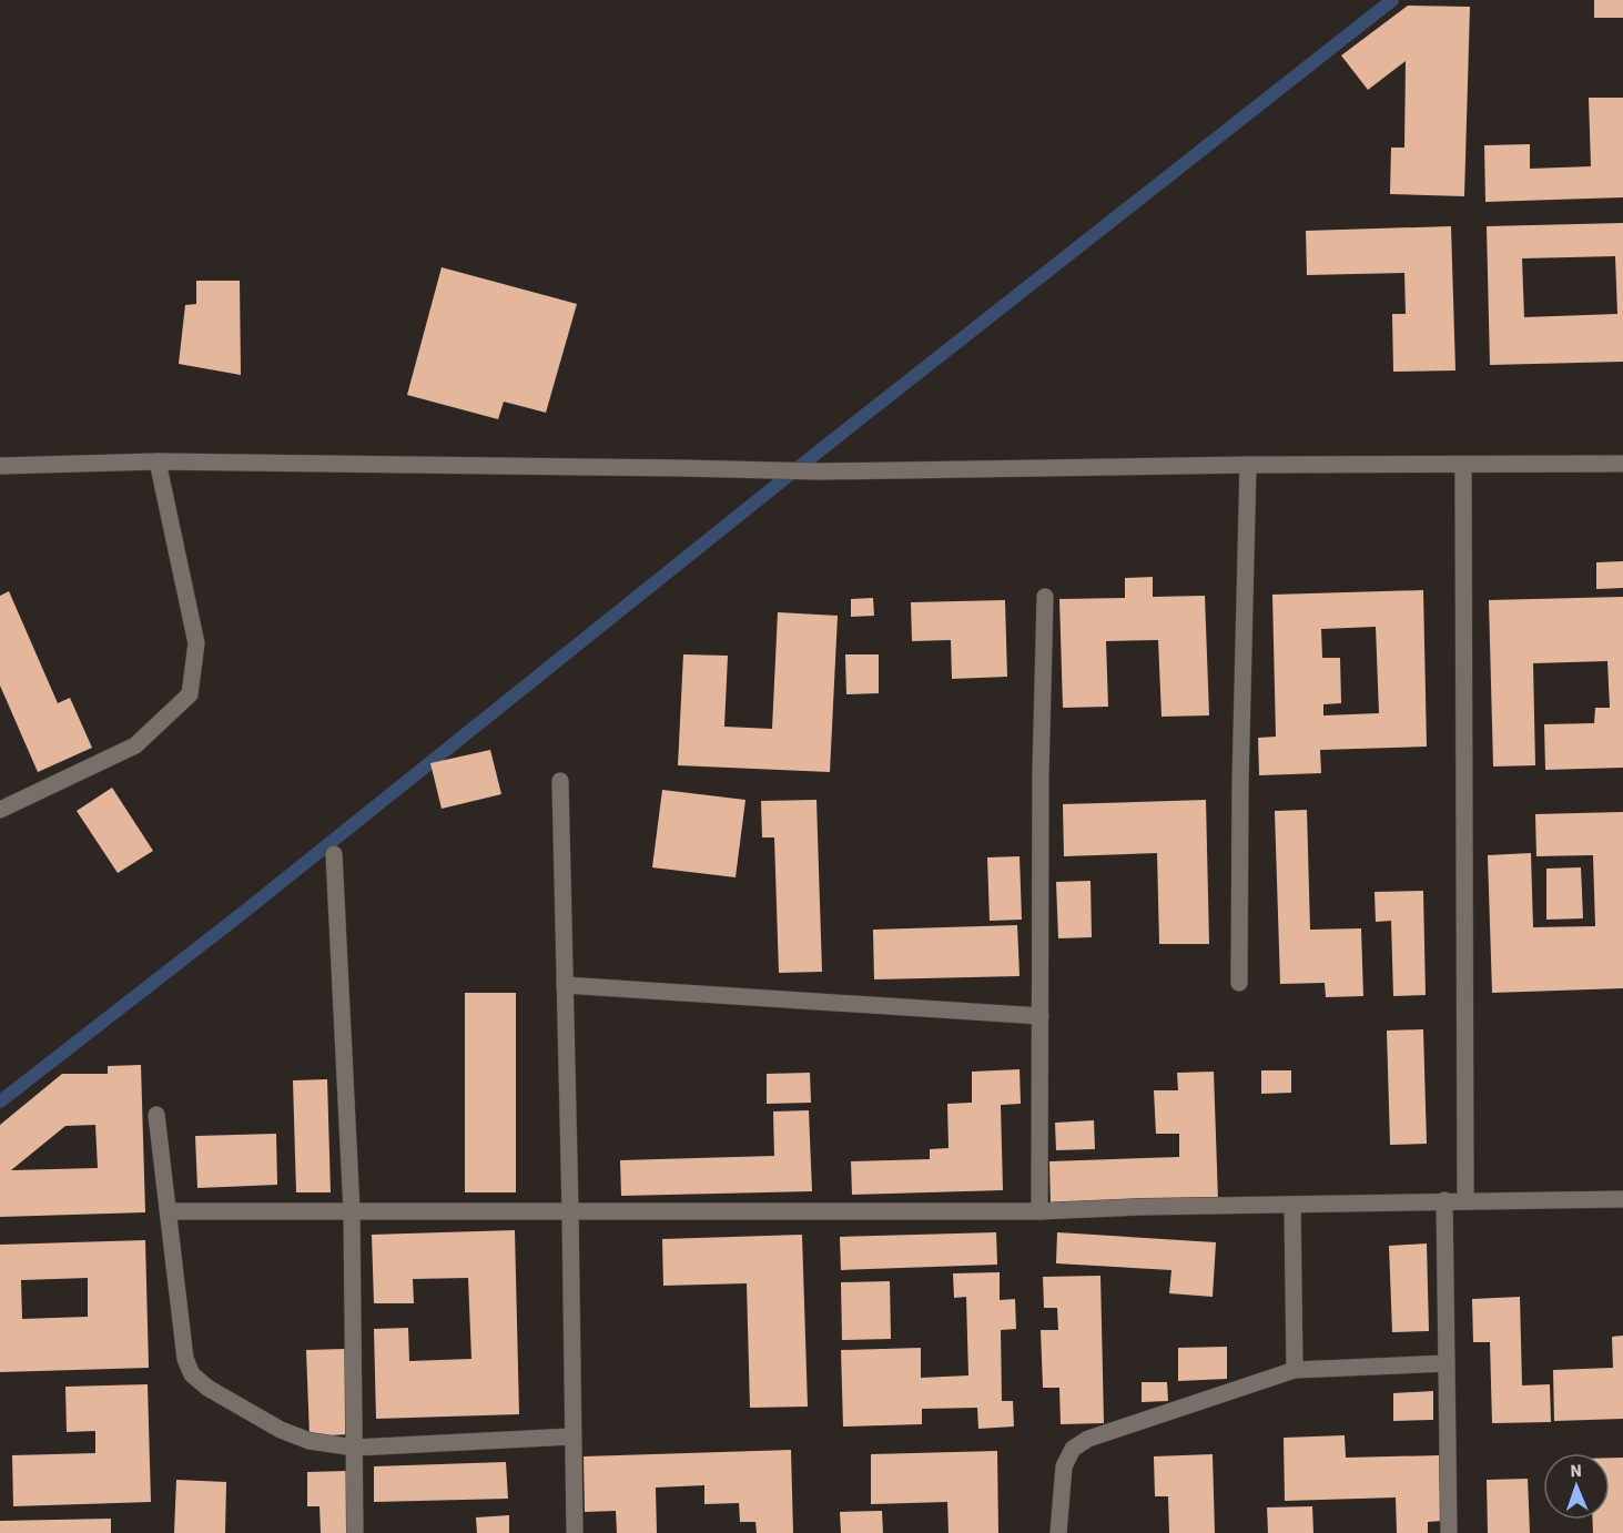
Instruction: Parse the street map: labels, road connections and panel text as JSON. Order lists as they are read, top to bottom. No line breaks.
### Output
{"north":"top"}
